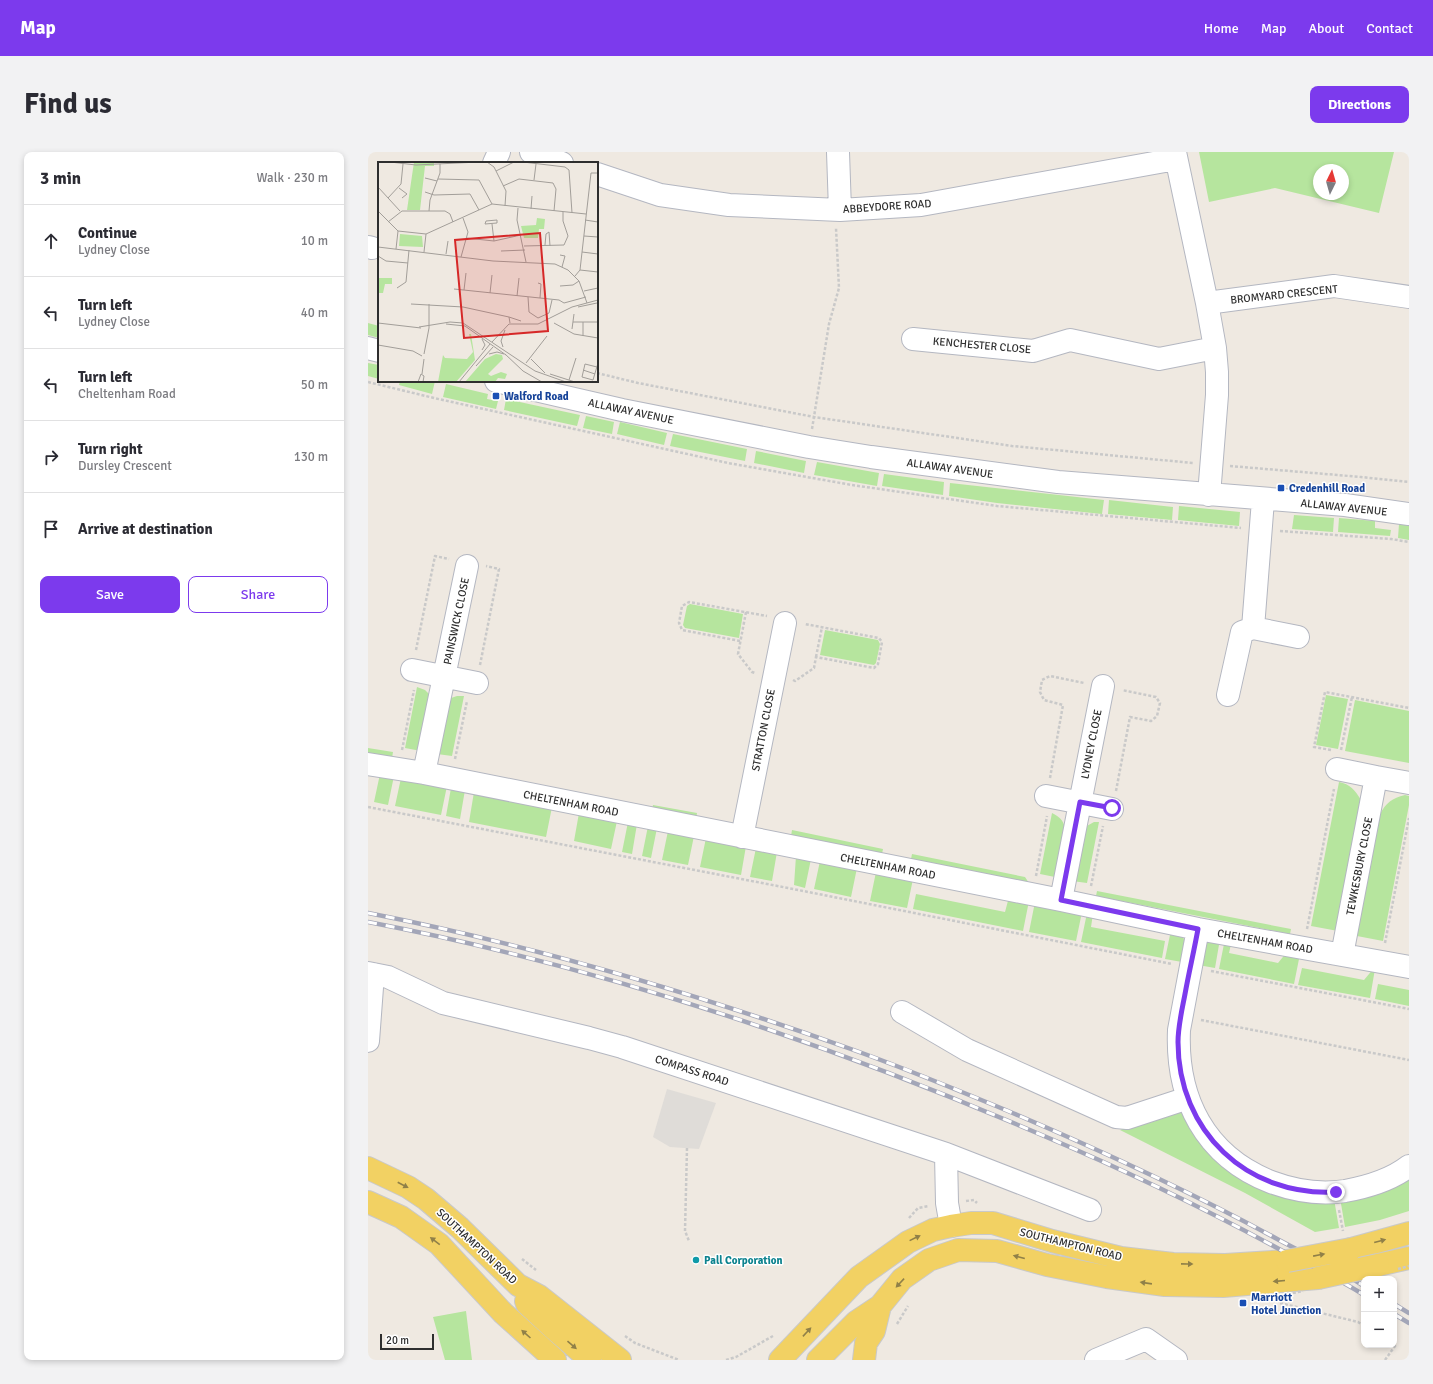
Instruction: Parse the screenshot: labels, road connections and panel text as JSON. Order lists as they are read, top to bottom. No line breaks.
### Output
{"streets":{"main road":["SOUTHAMPTON ROAD"],"street":["ABBEYDORE ROAD","BROMYARD CRESCENT","KENCHESTER CLOSE","ALLAWAY AVENUE","PAINSWICK CLOSE","STRATTON CLOSE","LYDNEY CLOSE","CHELTENHAM ROAD","TEWKESBURY CLOSE","COMPASS ROAD"]},"crossings":[["PAINSWICK CLOSE","CHELTENHAM ROAD"],["STRATTON CLOSE","CHELTENHAM ROAD"],["LYDNEY CLOSE","CHELTENHAM ROAD"],["CHELTENHAM ROAD","TEWKESBURY CLOSE"]],"places":{"transit":["Walford Road","Credenhill Road","Marriott Hotel Junction"],"other":["Pall Corporation"]},"scale_bar":"20 m","north":"top","page":{"header":"Map","nav":["Home","Map","About","Contact"],"buttons":["Directions",["Save","Share"]],"title":"Find us","heading":["3 min","Walk · 230 m"],"list":[["Continue","Lydney Close","10 m"],["Turn left","Lydney Close","40 m"],["Turn left","Cheltenham Road","50 m"],["Turn right","Dursley Crescent","130 m"],"Arrive at destination"],"map_buttons":["+","−"],"scale":"20 m"}}
